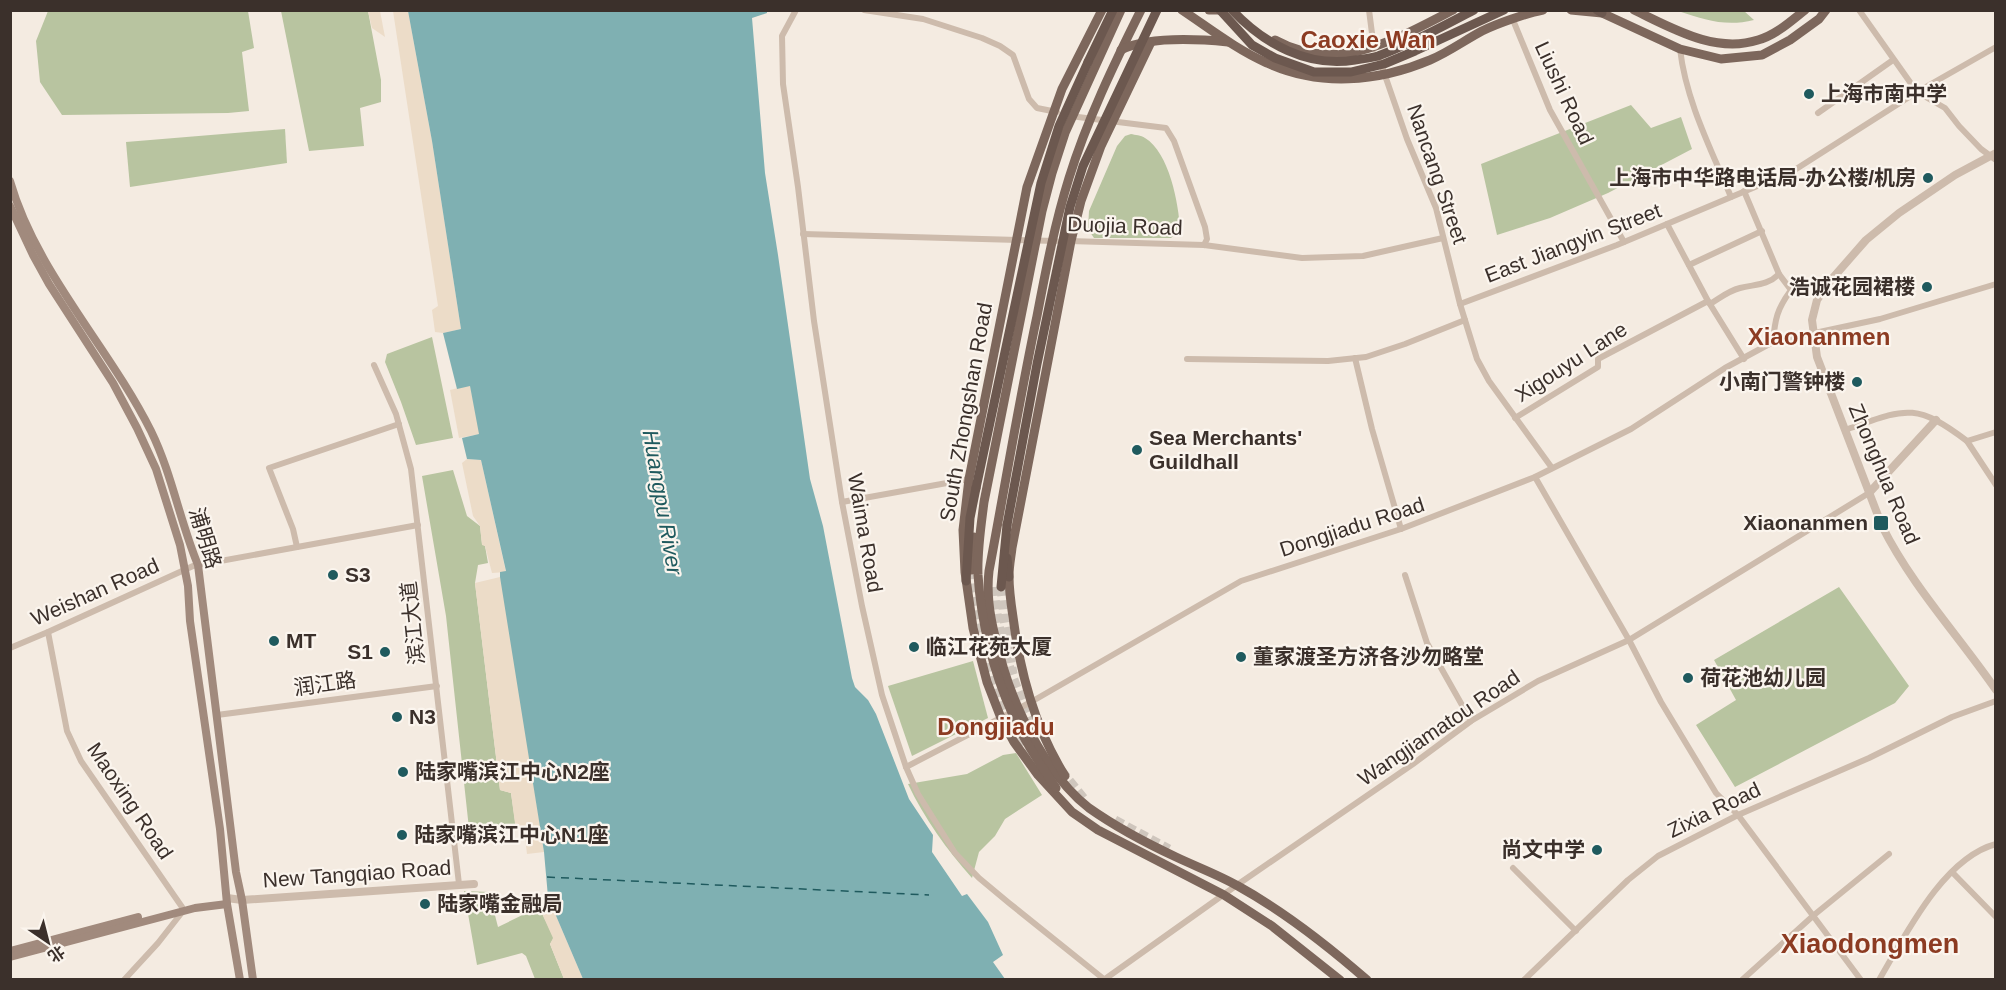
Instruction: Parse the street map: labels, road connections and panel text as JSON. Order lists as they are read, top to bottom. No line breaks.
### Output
{"streets":{"main road":["South Zhongshan Road","浦明路","New Tangqiao Road"],"street":["Liushi Road","Nancang Street","Duojia Road","East Jiangyin Street","Xigouyu Lane","Zhonghua Road","Dongjiadu Road","Waima Road","Weishan Road","滨江大道","润江路","Wangjiamatou Road","Maoxing Road","Zixia Road"]},"crossings":[["Liushi Road","East Jiangyin Street"],["Nancang Street","Duojia Road"],["Nancang Street","East Jiangyin Street"],["Nancang Street","Xigouyu Lane"],["Nancang Street","Dongjiadu Road"],["Duojia Road","South Zhongshan Road"],["Duojia Road","Waima Road"],["South Zhongshan Road","Dongjiadu Road"],["South Zhongshan Road","Wangjiamatou Road"],["Zhonghua Road","Dongjiadu Road"],["Zhonghua Road","Wangjiamatou Road"],["Dongjiadu Road","Waima Road"],["Waima Road","Wangjiamatou Road"],["浦明路","Weishan Road"],["浦明路","润江路"],["浦明路","New Tangqiao Road"],["Weishan Road","滨江大道"],["Weishan Road","Maoxing Road"],["滨江大道","润江路"],["滨江大道","New Tangqiao Road"],["Maoxing Road","New Tangqiao Road"]],"districts":["Caoxie Wan","Xiaonanmen","Dongjiadu","Xiaodongmen"],"water":["Huangpu River"],"places":{"other":["上海市南中学","上海市中华路电话局-办公楼/机房","浩诚花园裙楼","小南门警钟楼","Sea Merchants' Guildhall","S3","MT","临江花苑大厦","S1","董家渡圣方济各沙勿略堂","荷花池幼儿园","N3","陆家嘴滨江中心N2座","陆家嘴滨江中心N1座","尚文中学","陆家嘴金融局"],"transit":["Xiaonanmen"]},"north":"bottom right"}
